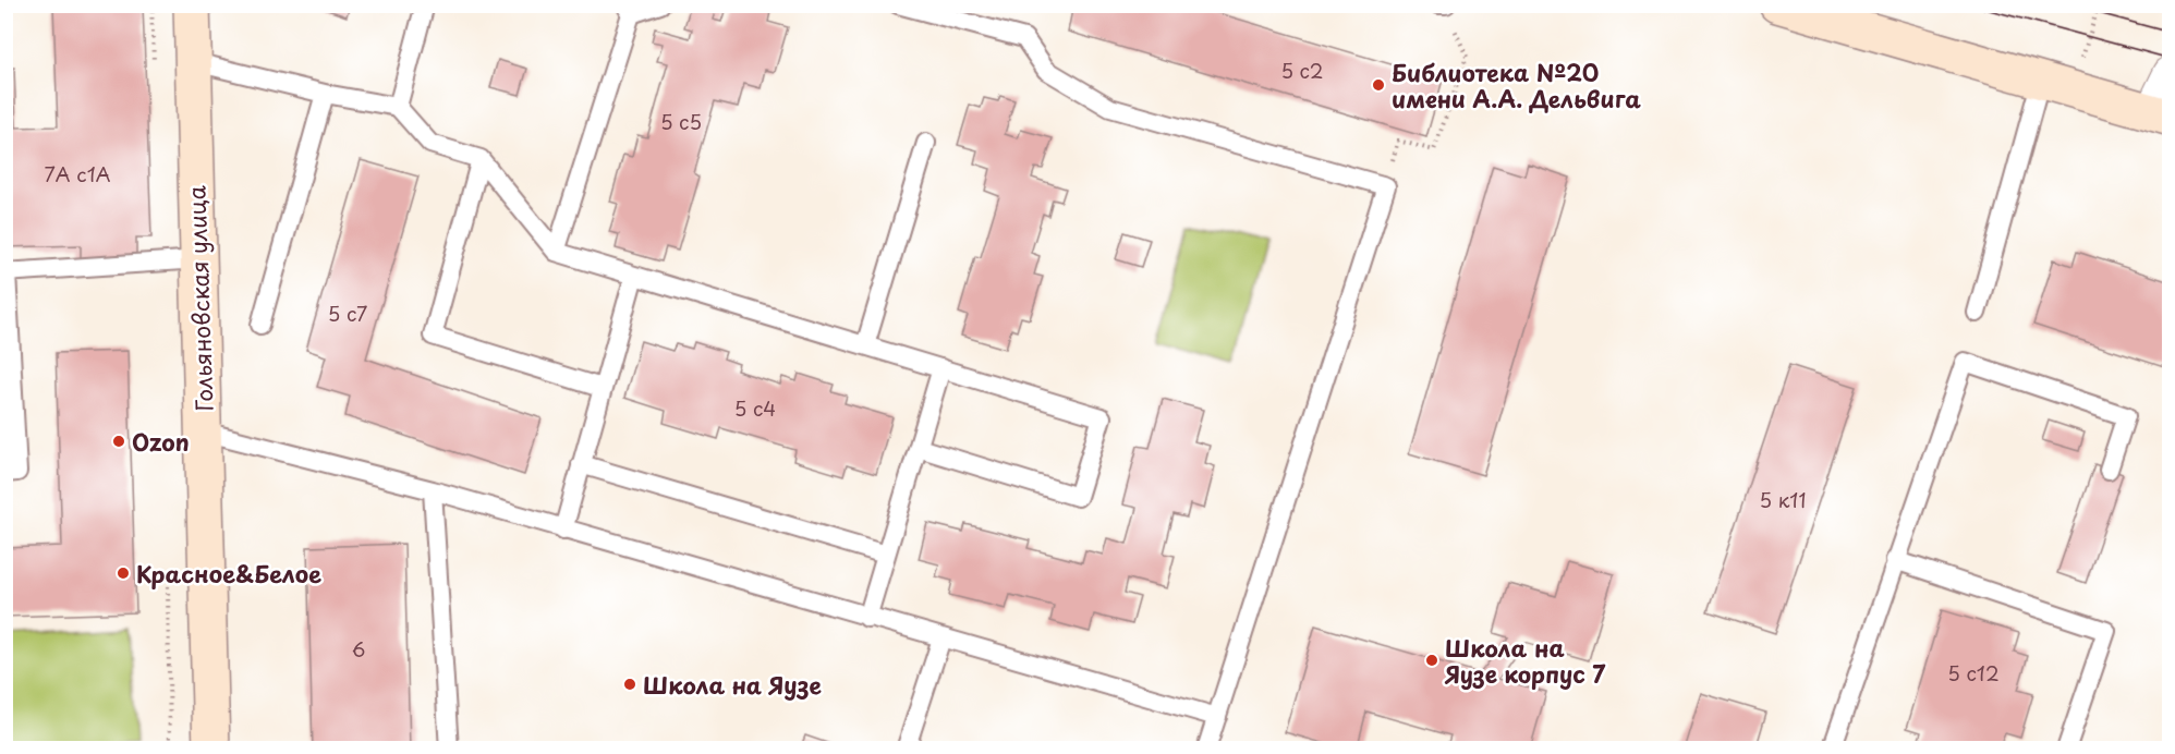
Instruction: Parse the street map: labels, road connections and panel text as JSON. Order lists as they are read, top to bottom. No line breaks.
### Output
{"streets":{"street":["Гольяновская улица"]},"places":["Библиотека №20 имени А.А. Дельвига","Ozon","Красное&Белое","Школа на Яузе корпус 7","Школа на Яузе"],"house_numbers":["5 с2","5 с5","7А с1А","5 с7","5 с4","5 к11","6","5 с12"]}
